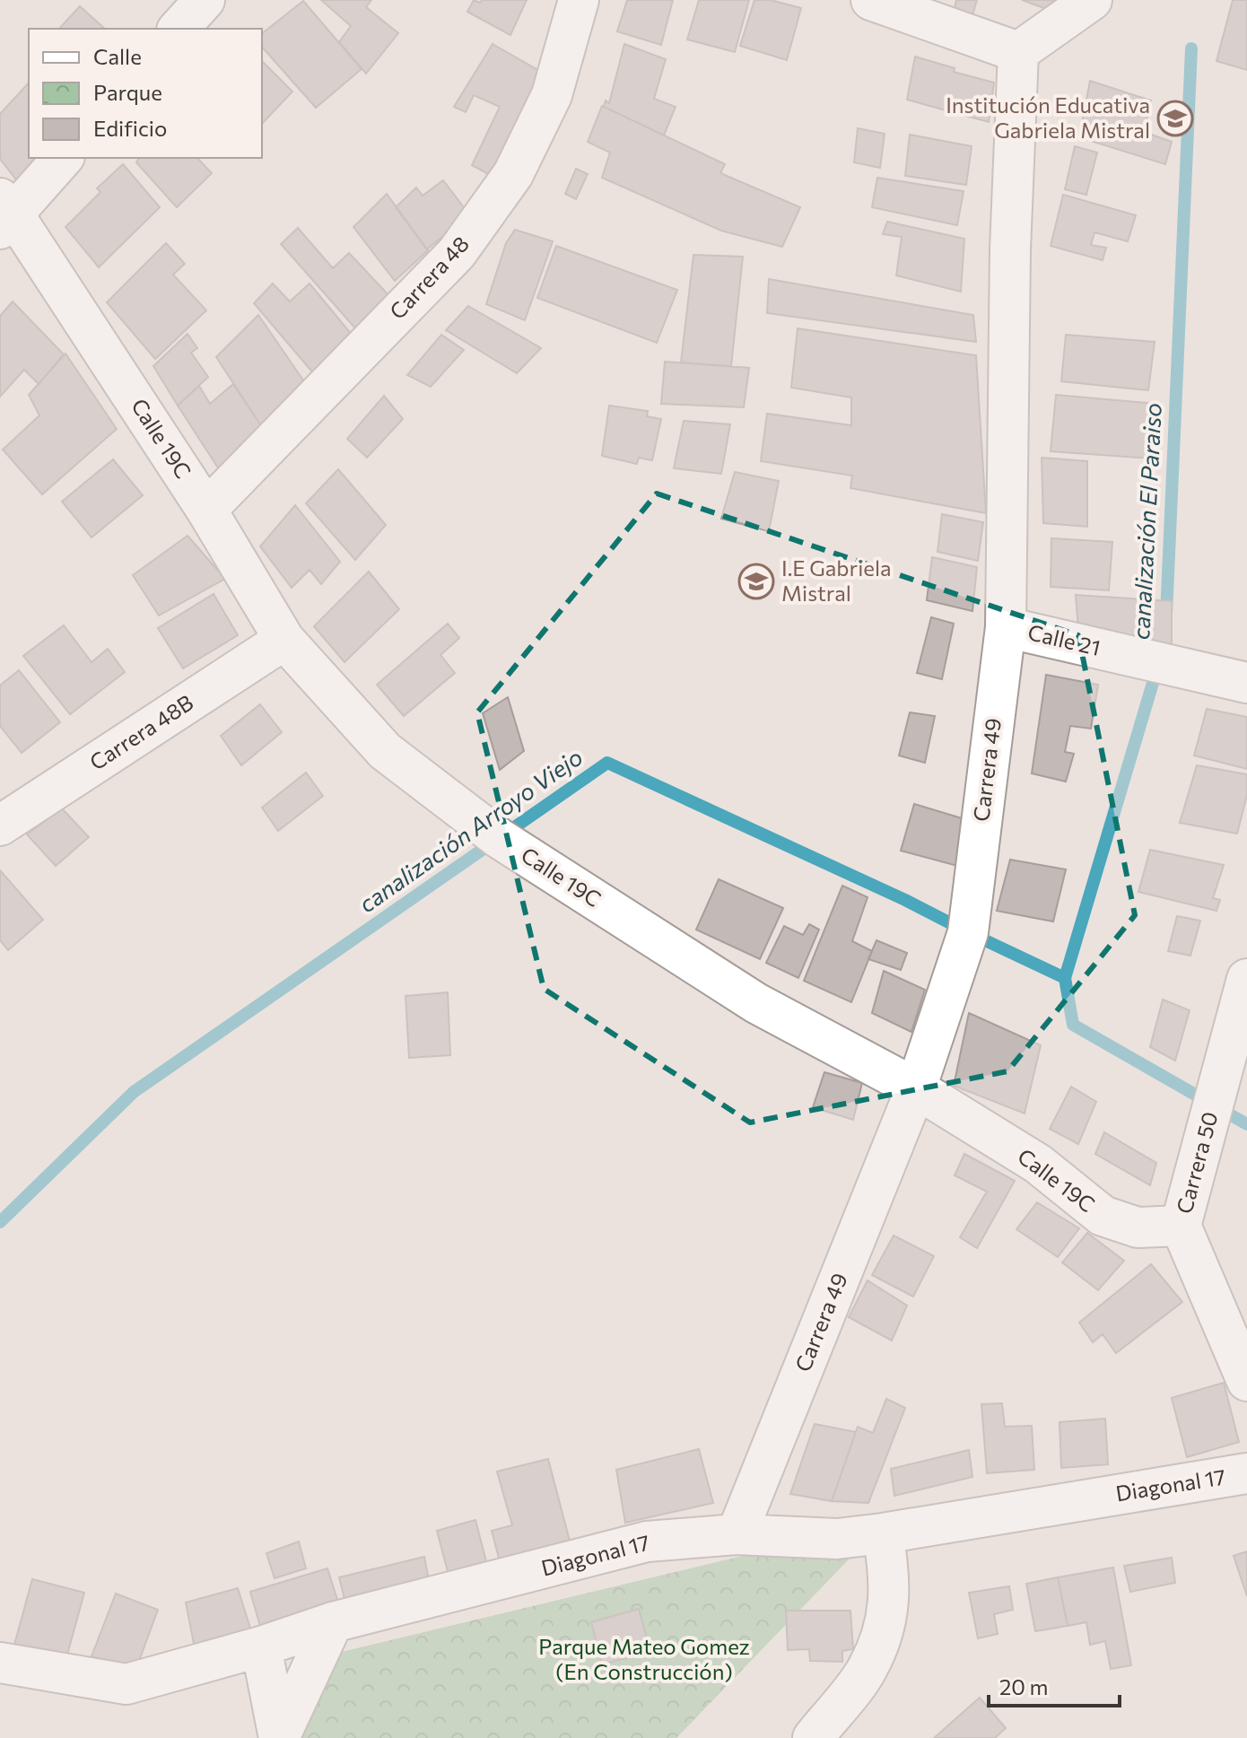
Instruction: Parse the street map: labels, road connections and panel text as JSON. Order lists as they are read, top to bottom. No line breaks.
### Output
{"streets":{"street":["Carrera 48","Calle 19C","Calle 21","Carrera 48B","Carrera 49","Carrera 50","Diagonal 17"]},"crossings":[["Carrera 48","Calle 19C"],["Calle 19C","Carrera 48B"],["Calle 19C","Carrera 49"],["Calle 19C","Carrera 50"],["Calle 21","Carrera 49"],["Carrera 49","Diagonal 17"]],"water":["canalización El Paraiso","canalización Arroyo Viejo"],"parks":["Parque Mateo Gomez (En Construcción)"],"places":{"school or university":["Institución Educativa Gabriela Mistral","I.E Gabriela Mistral"]},"legend":["Calle","Parque","Edificio"],"scale_bar":"20 m"}
